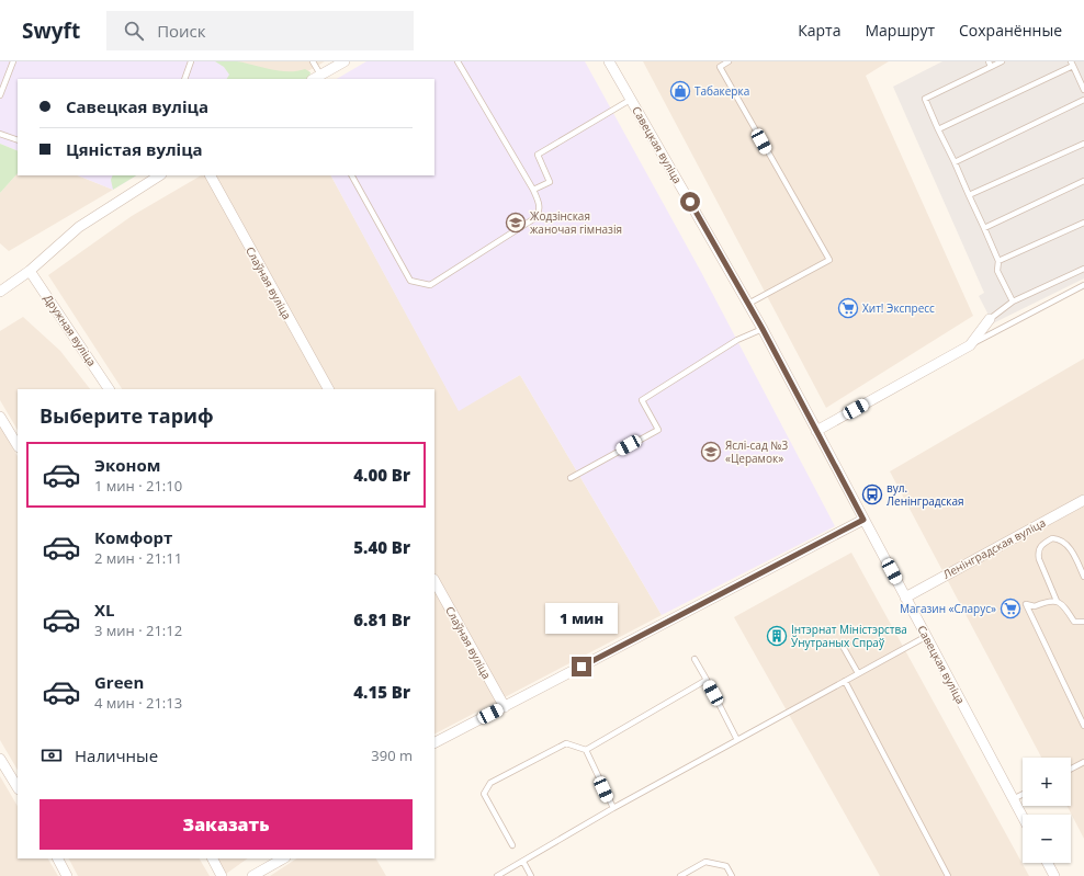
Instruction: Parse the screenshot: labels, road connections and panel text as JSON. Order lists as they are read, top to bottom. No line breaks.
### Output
{"streets":{"street":["Савецкая вуліца","Слаўная вуліца","Дружная вуліца","Ленінградская вуліца"]},"crossings":[["Савецкая вуліца","Ленінградская вуліца"]],"places":{"shop":["Табакерка"],"school or university":["Жодзінская жаночая гімназія","Яслі-сад №3 «Церамок»"],"supermarket":["Хит! Экспресс","Магазин «Сларус»"],"bus stop":["вул. Ленінградская"],"building":["Інтэрнат Міністэрства Ўнутраных Спраў"]},"page":{"header":"Swyft","search":"Поиск","nav":["Карта","Маршрут","Сохранённые"],"banner":["Савецкая вуліца","Цяністая вуліца"],"heading":"Выберите тариф","list":[{"name":"Эконом","note":"1 мин · 21:10","value":"4.00 Br"},{"name":"Комфорт","note":"2 мин · 21:11","value":"5.40 Br"},{"name":"XL","note":"3 мин · 21:12","value":"6.81 Br"},{"name":"Green","note":"4 мин · 21:13","value":"4.15 Br"}],"bubble":"1 мин","pay":["Наличные","390 m"],"map_buttons":["+","−"],"buttons":"Заказать"}}
